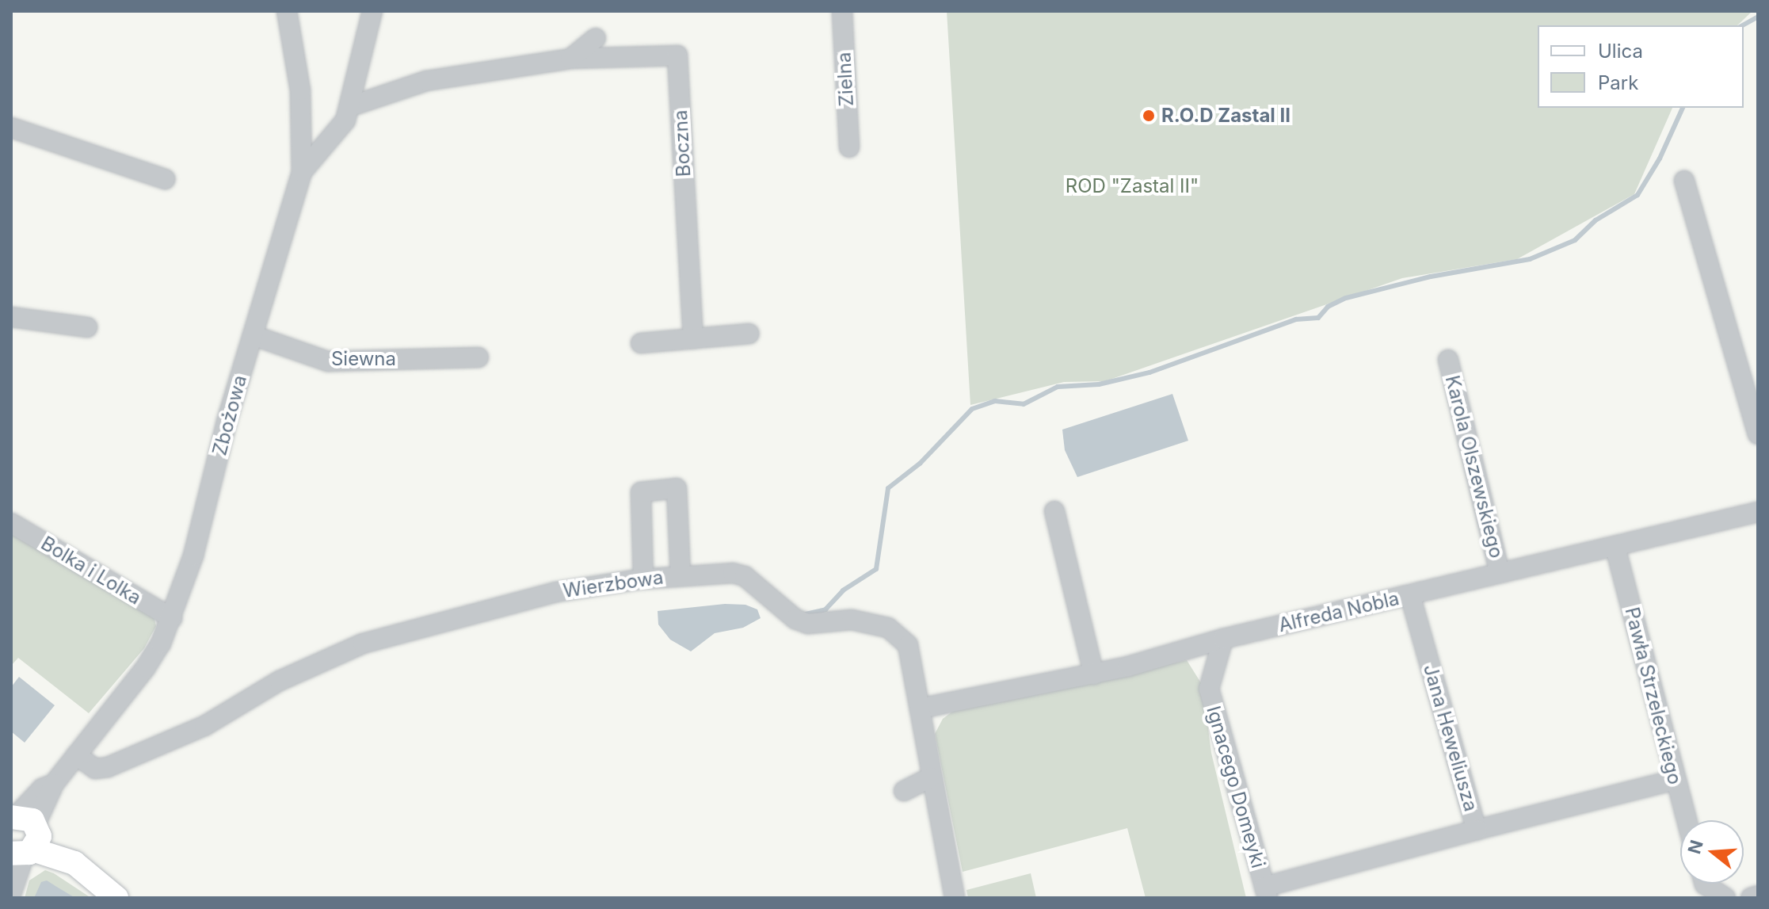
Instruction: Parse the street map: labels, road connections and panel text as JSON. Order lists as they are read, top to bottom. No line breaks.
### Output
{"streets":{"street":["Zielna","Boczna","Siewna","Zbożowa","Karola Olszewskiego","Bolka i Lolka","Wierzbowa","Alfreda Nobla","Pawła Strzeleckiego","Jana Heweliusza","Ignacego Domeyki"]},"crossings":[["Siewna","Zbożowa"],["Zbożowa","Bolka i Lolka"],["Zbożowa","Wierzbowa"],["Karola Olszewskiego","Alfreda Nobla"],["Wierzbowa","Alfreda Nobla"],["Alfreda Nobla","Pawła Strzeleckiego"],["Alfreda Nobla","Jana Heweliusza"],["Alfreda Nobla","Ignacego Domeyki"],["Pawła Strzeleckiego","Jana Heweliusza"]],"parks":["ROD \"Zastal II\""],"places":["R.O.D Zastal II"],"legend":["Ulica","Park"],"north":"left"}
